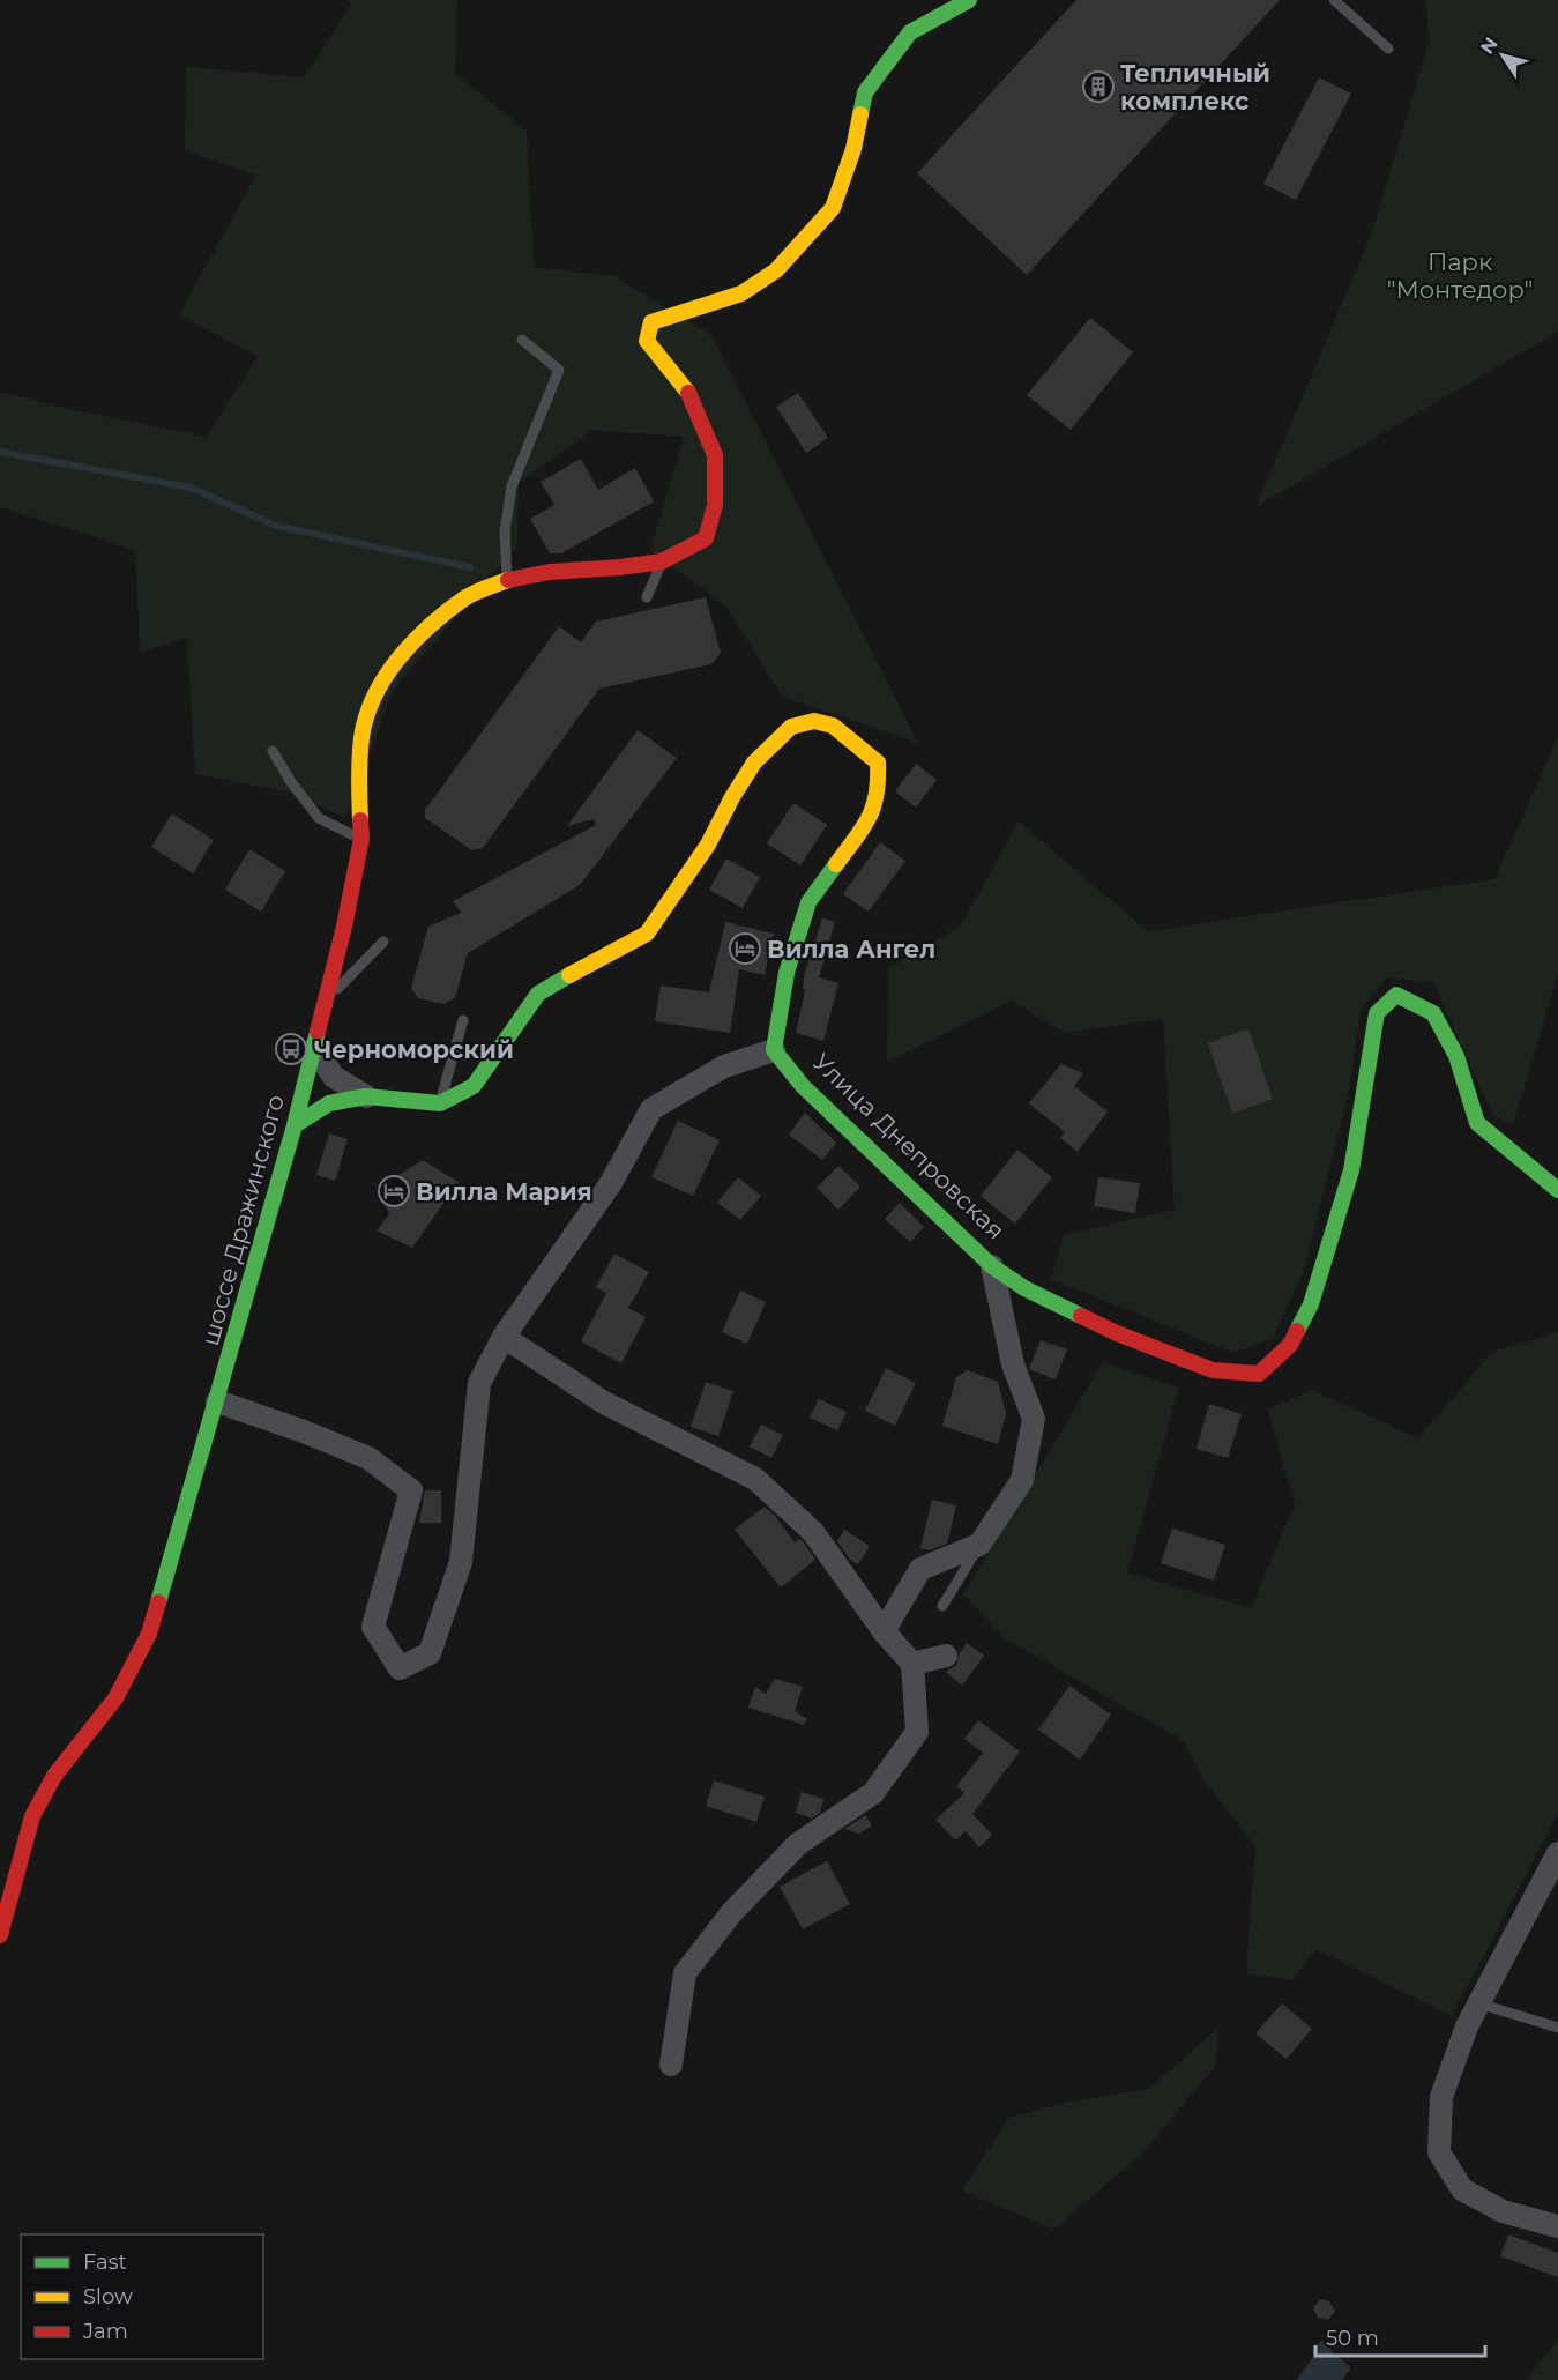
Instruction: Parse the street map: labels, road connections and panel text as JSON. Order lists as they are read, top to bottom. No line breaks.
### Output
{"streets":{"main road":["Улица Днепровская","шоссе Дражинского"]},"parks":["Парк \"Монтедор\""],"places":{"building":["Тепличный комплекс"],"hotel":["Вилла Ангел","Вилла Мария"],"bus stop":["Черноморский"]},"legend":["Fast","Slow","Jam"],"scale_bar":"50 m","north":"top left"}
